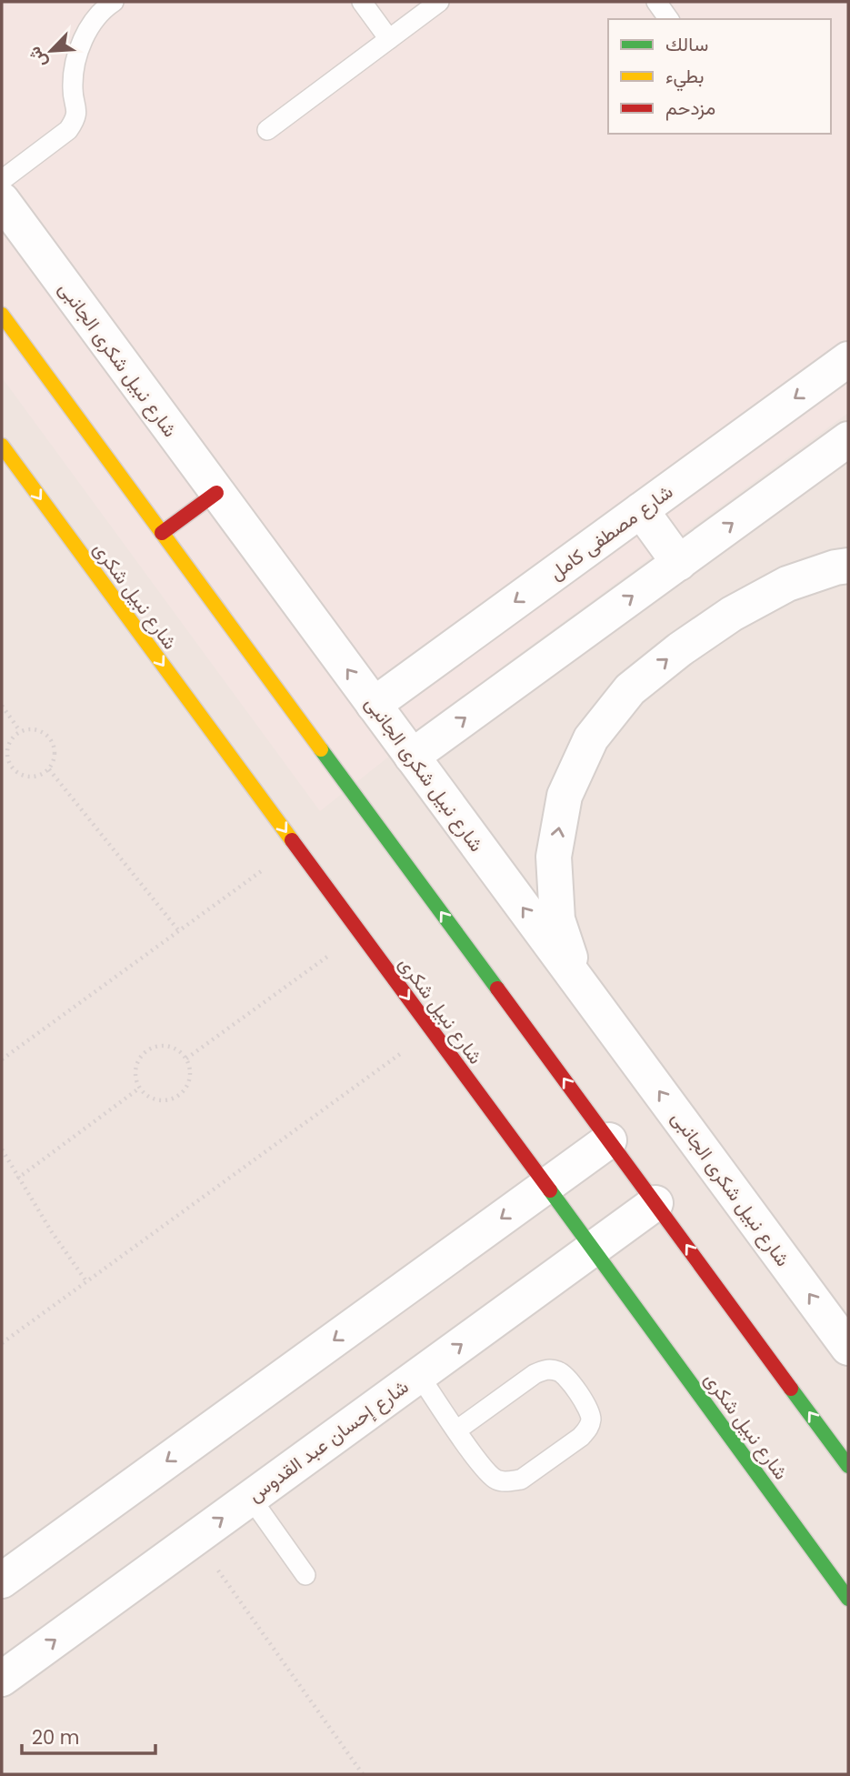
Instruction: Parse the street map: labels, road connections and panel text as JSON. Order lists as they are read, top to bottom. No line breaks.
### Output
{"streets":{"street":["شارع نبيل شكرى الجانبى","شارع مصطفى كامل","شارع نبيل شكرى","شارع إحسان عبد القدوس"]},"crossings":[["شارع نبيل شكرى الجانبى","شارع مصطفى كامل"],["شارع نبيل شكرى","شارع إحسان عبد القدوس"]],"legend":["سالك","بطيء","مزدحم"],"scale_bar":"20 m","north":"bottom left"}
